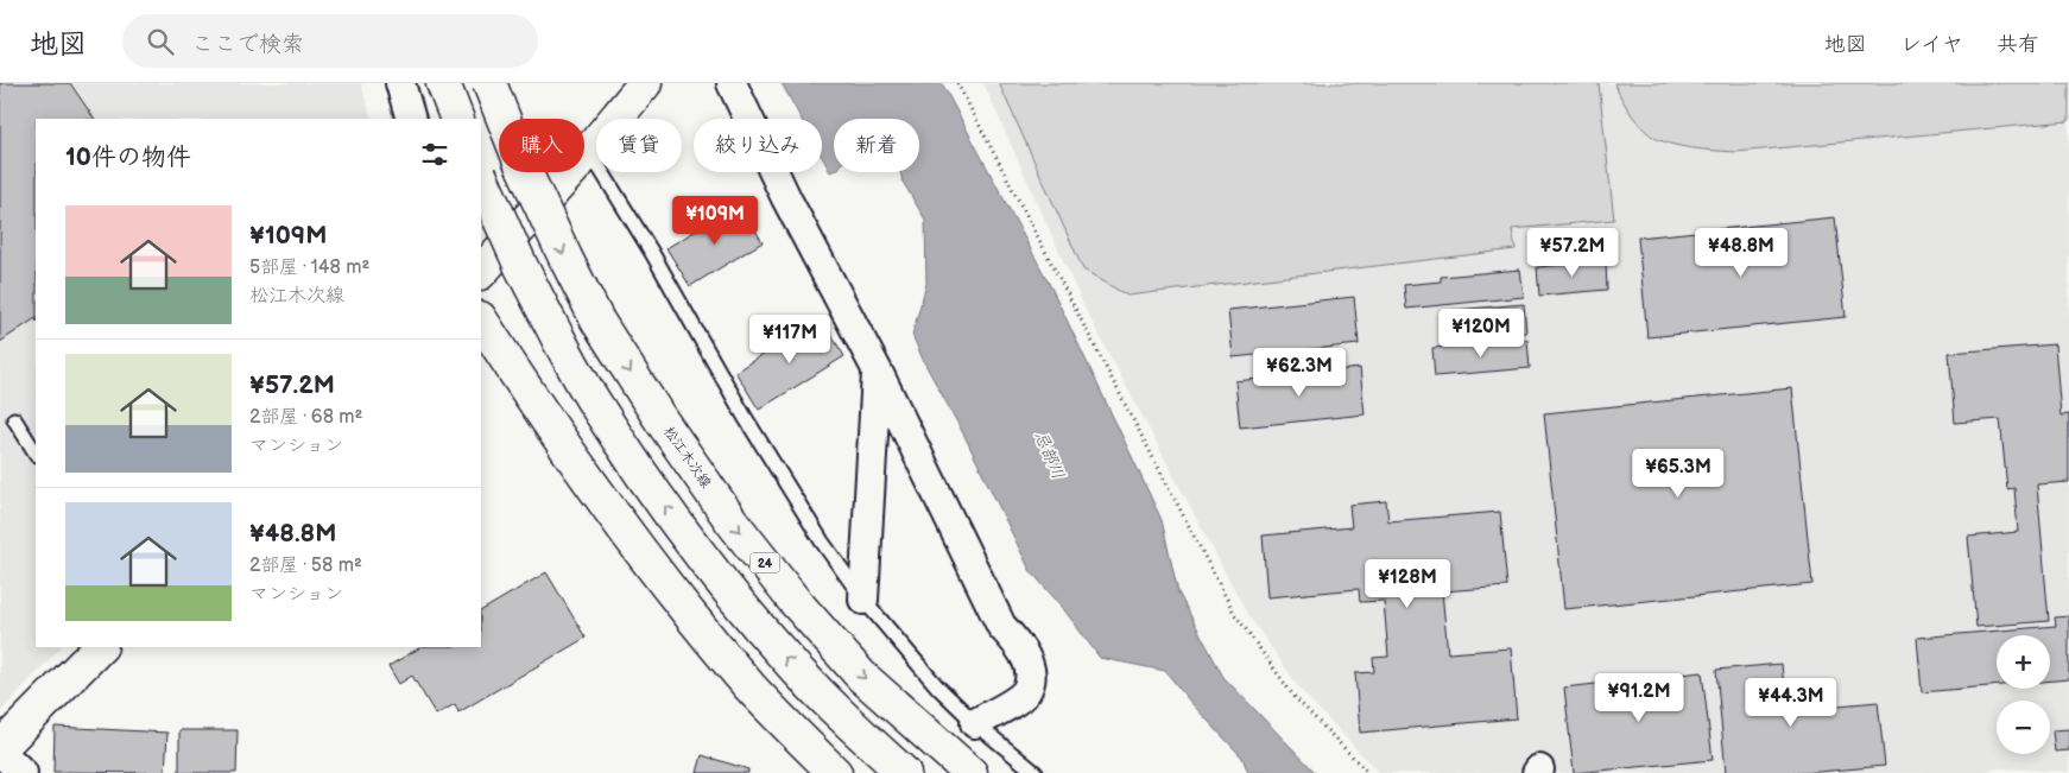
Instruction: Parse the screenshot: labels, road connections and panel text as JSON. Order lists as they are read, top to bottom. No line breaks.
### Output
{"streets":{"main road":["松江木次線","24"]},"water":["忌部川"],"page":{"header":"地図","search":"ここで検索","nav":["地図","レイヤ","共有"],"chip":["購入","賃貸","絞り込み","新着"],"heading":"10件の物件","list":[{"name":"¥109M","note":"5部屋 · 148 m² · 松江木次線"},{"name":"¥57.2M","note":"2部屋 · 68 m² · マンション"},{"name":"¥48.8M","note":"2部屋 · 58 m² · マンション"}],"price":["¥109M","¥57.2M","¥48.8M","¥120M","¥117M","¥62.3M","¥65.3M","¥128M","¥91.2M","¥44.3M"],"map_buttons":["+","−"]}}
